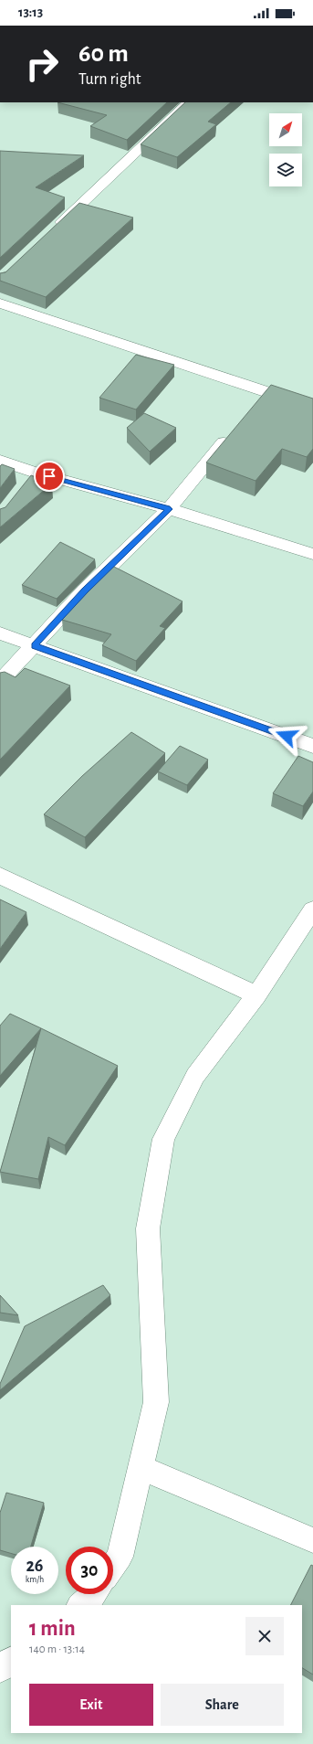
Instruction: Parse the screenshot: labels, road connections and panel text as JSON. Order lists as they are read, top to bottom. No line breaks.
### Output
{"north":"top right","page":{"status":"13:13","turn":["60 m","Turn right"],"speed":"26 km/h","limit":"30","heading":["1 min","140 m · 13:14"],"buttons":["Exit","Share"]}}
